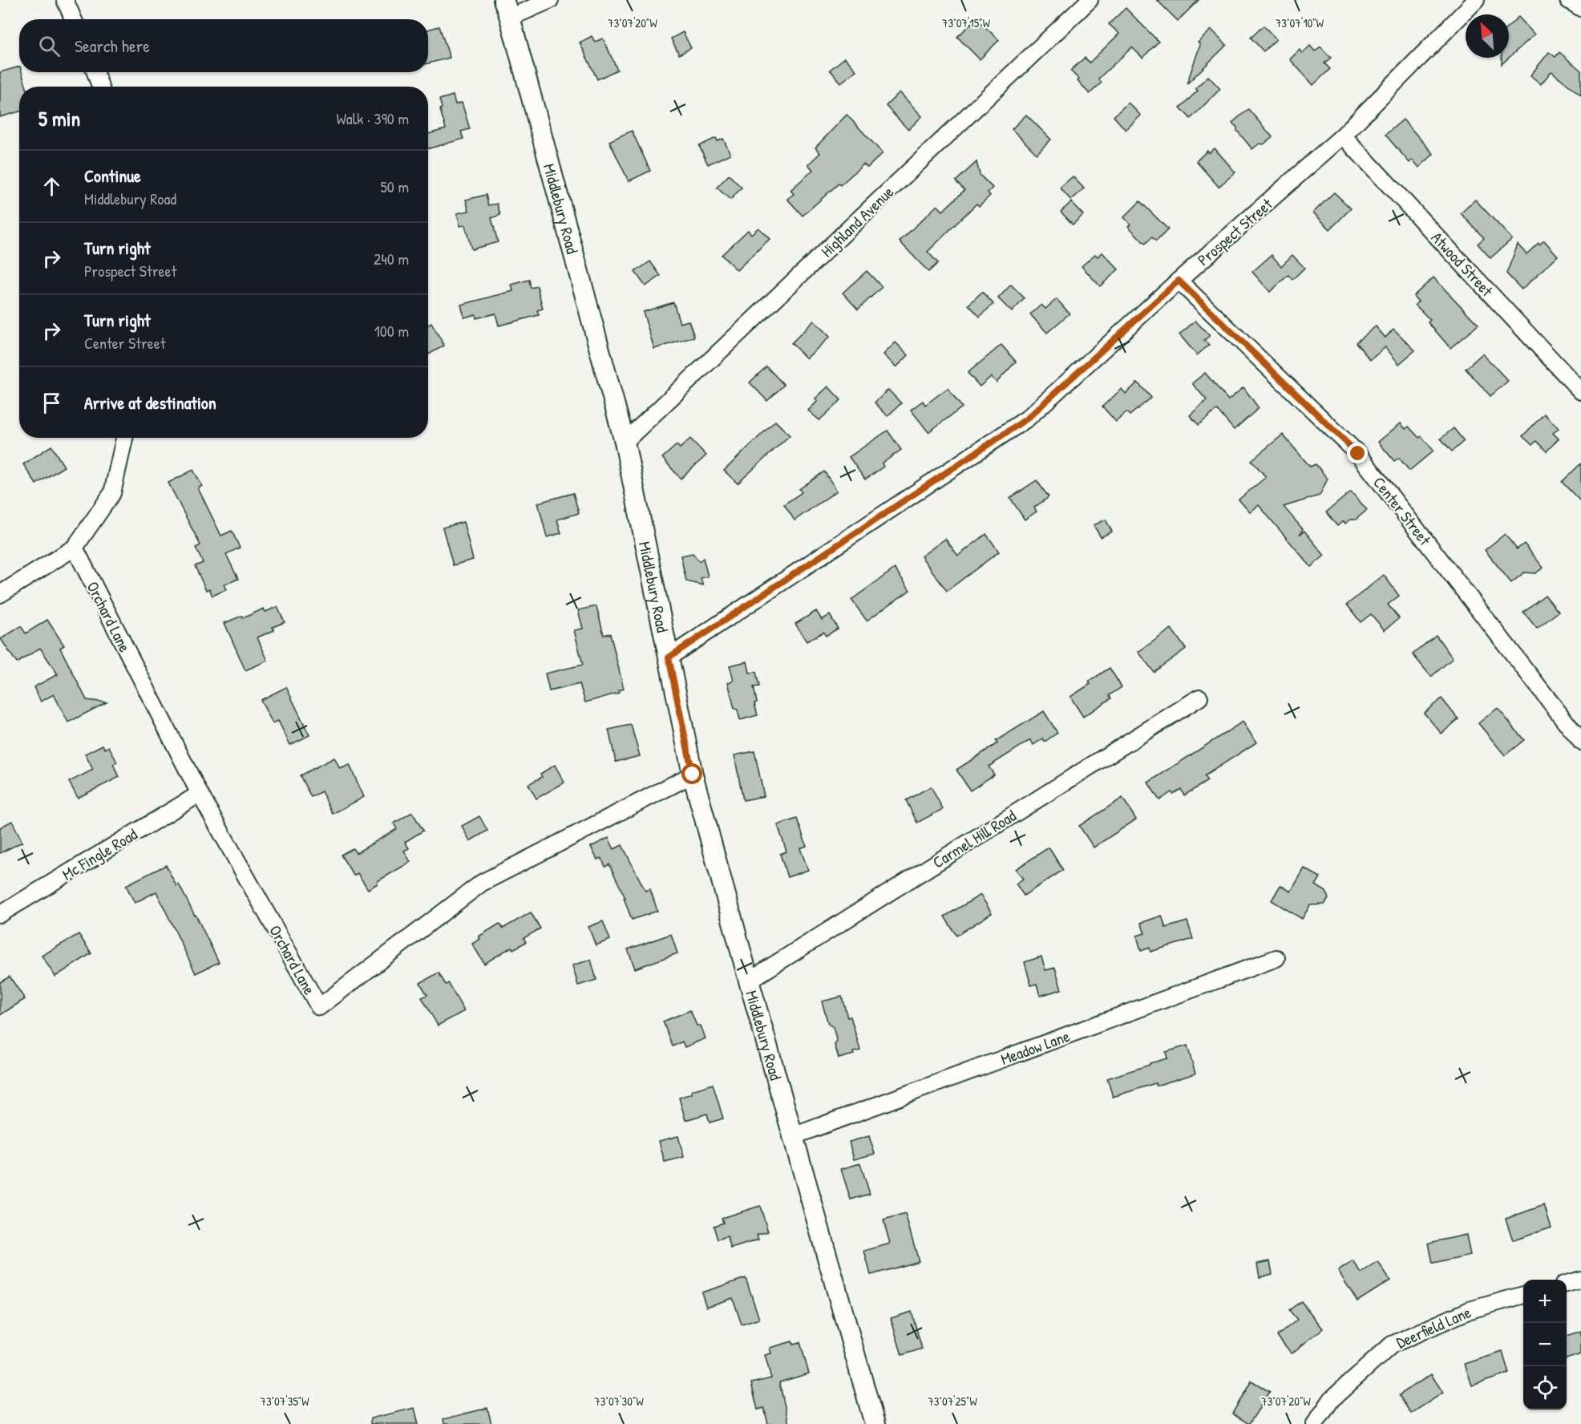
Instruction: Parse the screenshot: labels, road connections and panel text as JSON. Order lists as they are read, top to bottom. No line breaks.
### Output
{"streets":{"street":["Middlebury Road","Highland Avenue","Prospect Street","Atwood Street","Center Street","Orchard Lane","Carmel Hill Road","Mc Fingle Road","Meadow Lane","Deerfield Lane"]},"crossings":[["Middlebury Road","Highland Avenue"],["Middlebury Road","Prospect Street"],["Middlebury Road","Orchard Lane"],["Middlebury Road","Carmel Hill Road"],["Middlebury Road","Meadow Lane"],["Prospect Street","Atwood Street"],["Prospect Street","Center Street"],["Orchard Lane","Mc Fingle Road"]],"north":"top left","page":{"search":"Search here","heading":["5 min","Walk · 390 m"],"list":[["Continue","Middlebury Road","50 m"],["Turn right","Prospect Street","240 m"],["Turn right","Center Street","100 m"],"Arrive at destination"],"map_buttons":["+","−"]},"coordinates":["73°07'20\"W","73°07'15\"W","73°07'10\"W","73°07'35\"W","73°07'30\"W","73°07'25\"W"]}
